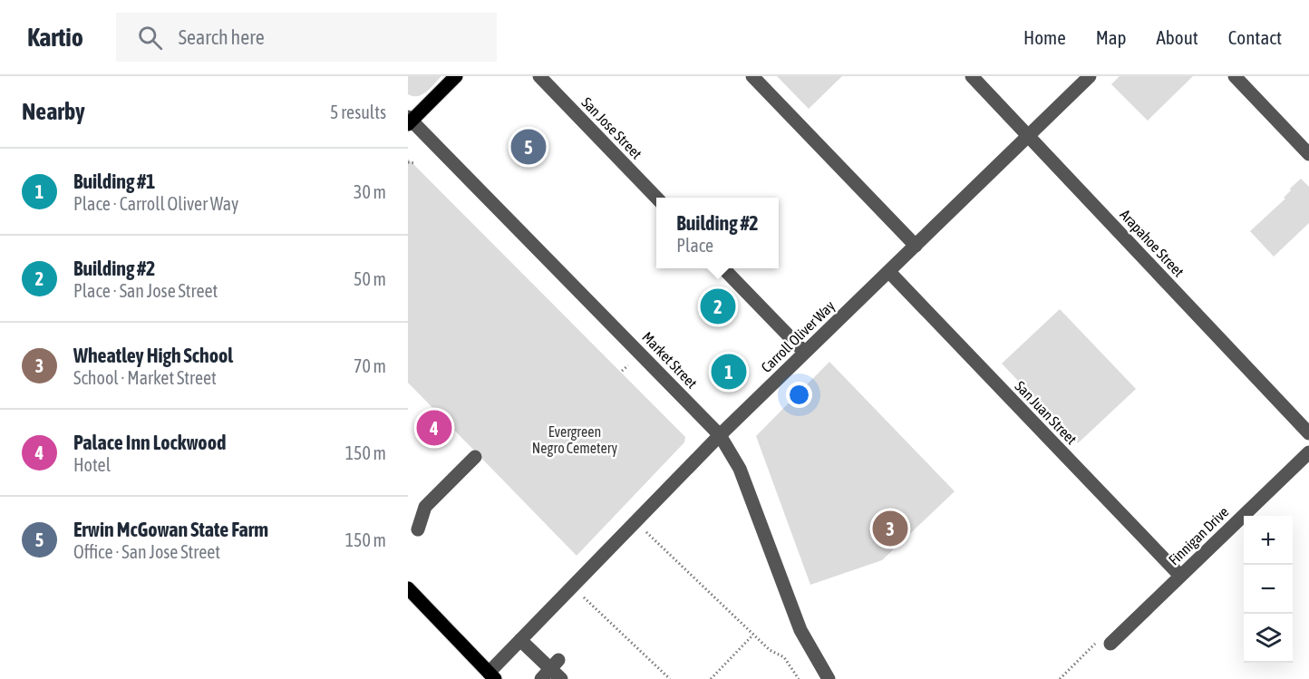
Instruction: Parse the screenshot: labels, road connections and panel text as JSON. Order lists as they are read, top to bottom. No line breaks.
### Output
{"streets":{"street":["San Jose Street","Arapahoe Street","Carroll Oliver Way","Market Street","San Juan Street","Finnigan Drive"]},"crossings":[["Arapahoe Street","Carroll Oliver Way"],["Carroll Oliver Way","Market Street"],["Carroll Oliver Way","San Juan Street"],["San Juan Street","Finnigan Drive"]],"parks":["Evergreen Negro Cemetery"],"page":{"header":"Kartio","search":"Search here","nav":["Home","Map","About","Contact"],"heading":["Nearby","5 results"],"pins":["5","2","1","4","3"],"list":[{"mark":"1","name":"Building #1","note":"Place · Carroll Oliver Way","value":"30 m"},{"mark":"2","name":"Building #2","note":"Place · San Jose Street","value":"50 m"},{"mark":"3","name":"Wheatley High School","note":"School · Market Street","value":"70 m"},{"mark":"4","name":"Palace Inn Lockwood","note":"Hotel","value":"150 m"},{"mark":"5","name":"Erwin McGowan State Farm","note":"Office · San Jose Street","value":"150 m"}],"popup":["Building #2","Place"],"map_buttons":["+","−"]}}
